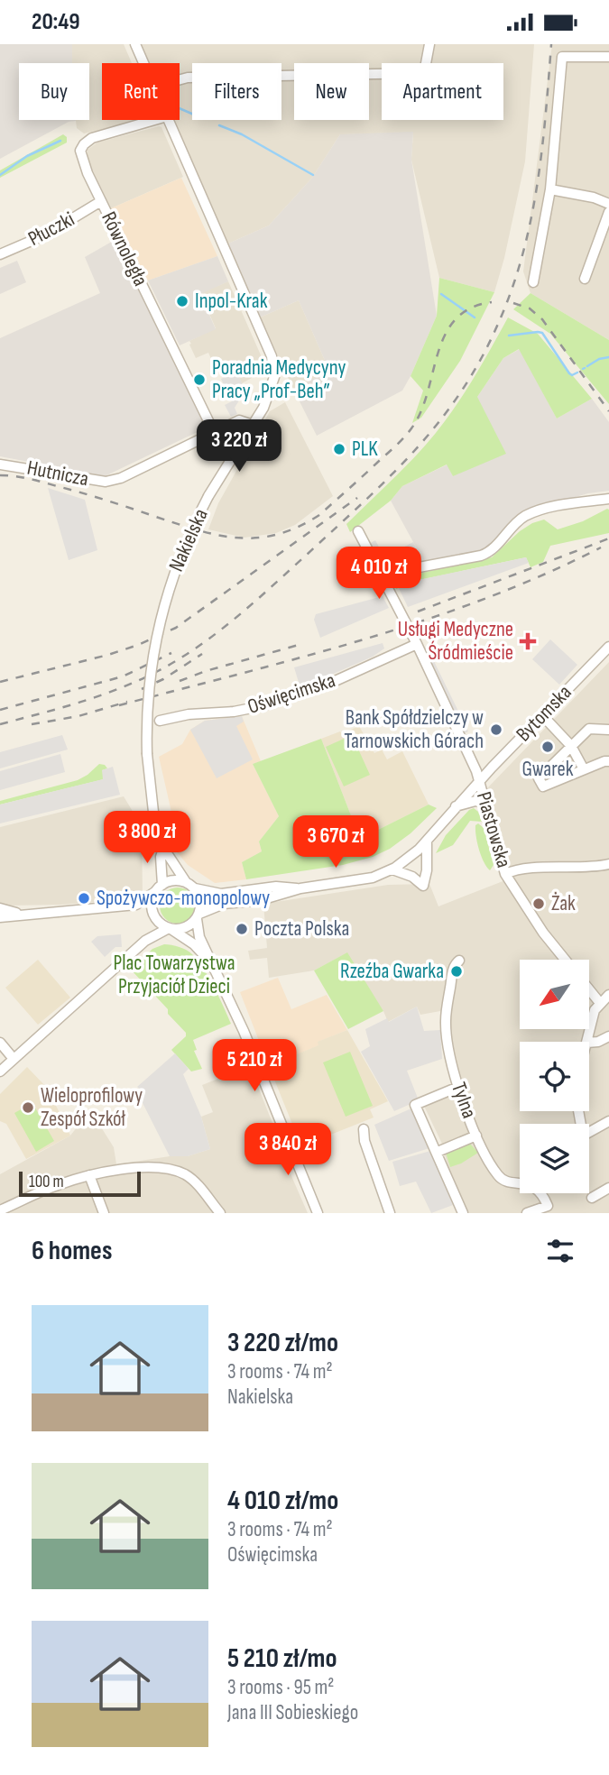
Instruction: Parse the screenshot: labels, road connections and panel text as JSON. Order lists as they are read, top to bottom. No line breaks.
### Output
{"streets":{"street":["Płuczki","Równoległa","Hutnicza","Nakielska","Oświęcimska","Bytomska","Piastowska","Tylna"]},"crossings":[["Płuczki","Równoległa"],["Równoległa","Hutnicza"],["Hutnicza","Nakielska"],["Bytomska","Piastowska"]],"parks":["Plac Towarzystwa Przyjaciół Dzieci"],"places":{"other":["Inpol-Krak","Poradnia Medycyny Pracy „Prof-Beh”","PLK","Bank Spółdzielczy w Tarnowskich Górach","Gwarek","Spożywczo-monopolowy","Żak","Poczta Polska","Rzeźba Gwarka","Wieloprofilowy Zespół Szkół"],"health":["Usługi Medyczne Śródmieście"]},"scale_bar":"100 m","north":"bottom left","page":{"status":"20:49","chip":["Buy","Rent","Filters","New","Apartment"],"price":["3 220 zł","4 010 zł","3 800 zł","3 670 zł","5 210 zł","3 840 zł"],"scale":"100 m","heading":"6 homes","list":[{"name":"3 220 zł/mo","note":"3 rooms · 74 m² · Nakielska"},{"name":"4 010 zł/mo","note":"3 rooms · 74 m² · Oświęcimska"},{"name":"5 210 zł/mo","note":"3 rooms · 95 m² · Jana III Sobieskiego"}]}}
